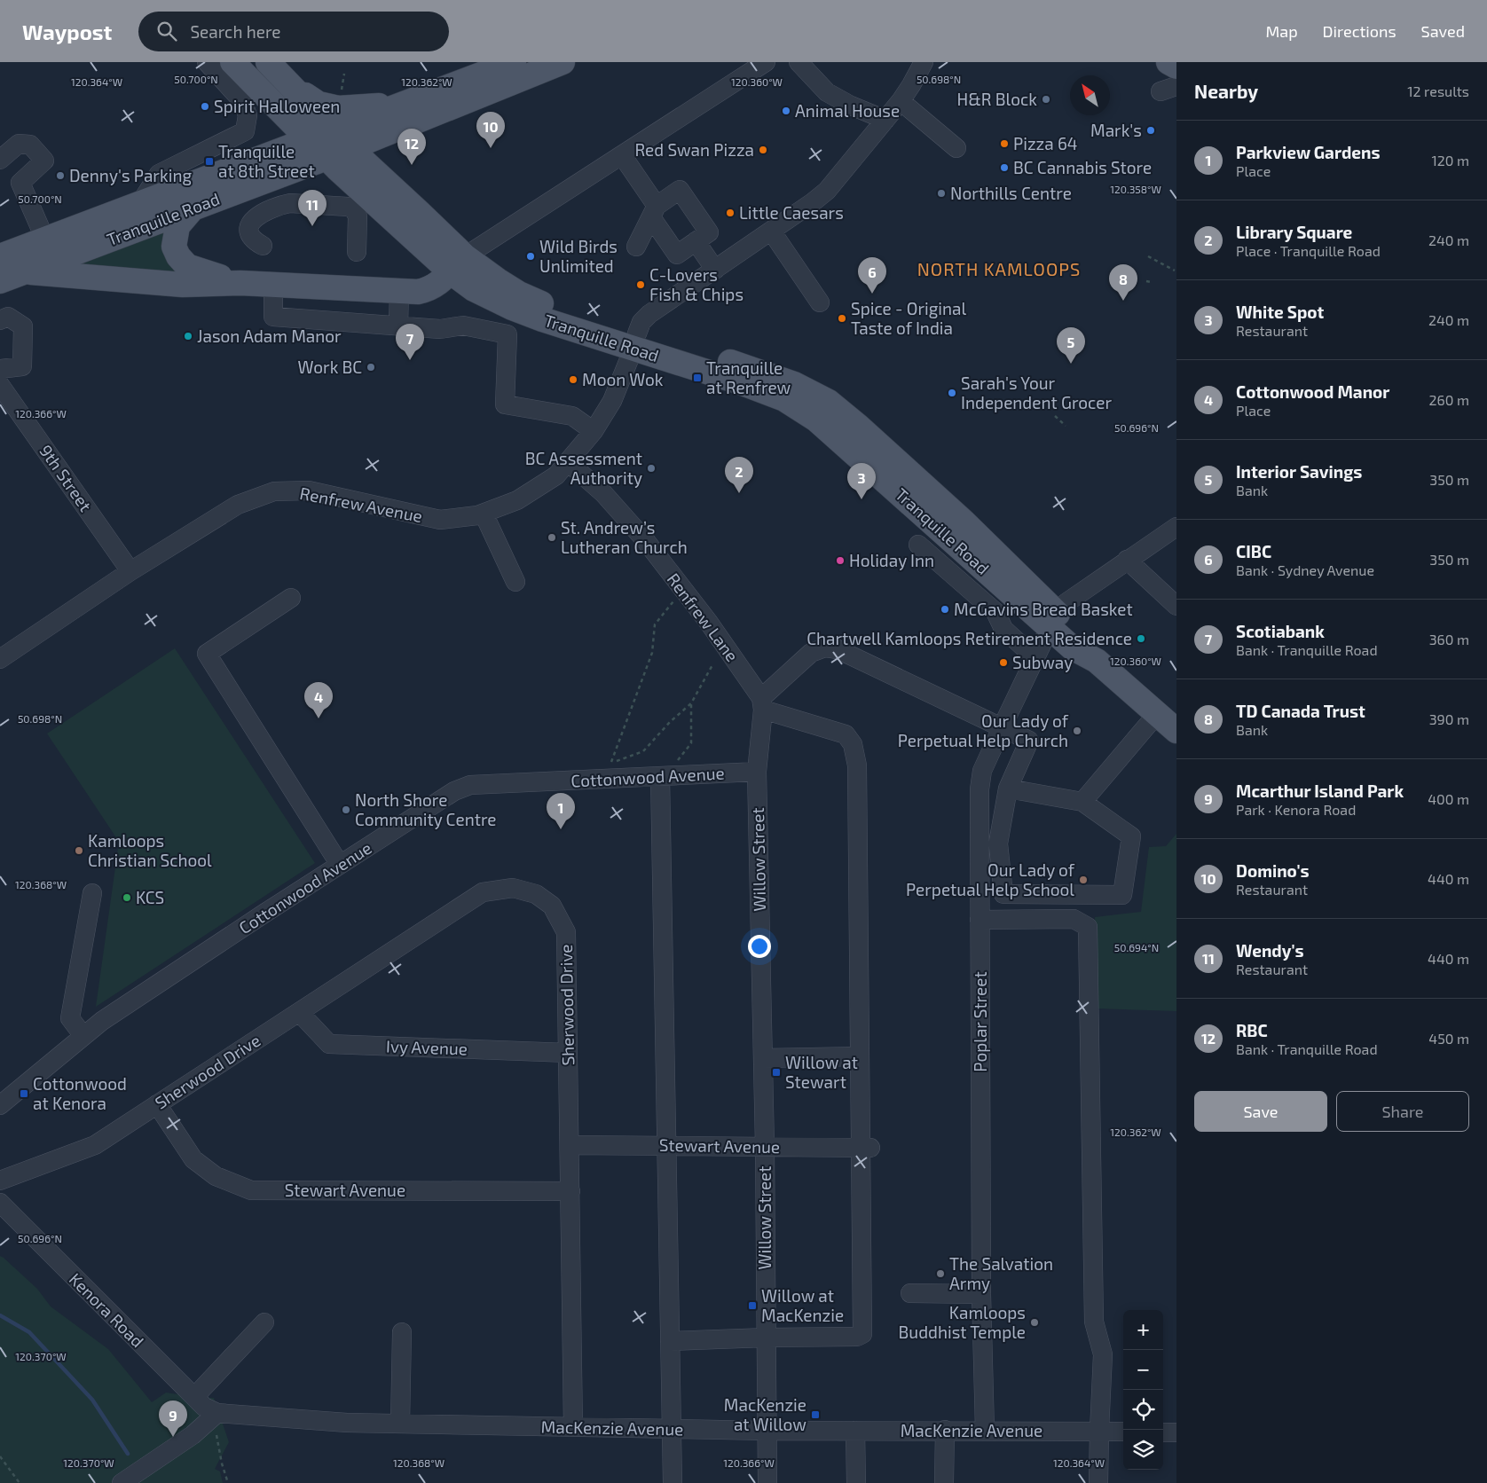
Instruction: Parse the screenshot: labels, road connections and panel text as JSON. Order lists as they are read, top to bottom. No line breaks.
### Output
{"streets":{"main road":["Tranquille Road"],"street":["9th Street","Renfrew Avenue","Renfrew Lane","Cottonwood Avenue","Willow Street","Sherwood Drive","Poplar Street","Ivy Avenue","Stewart Avenue","Kenora Road","MacKenzie Avenue"]},"crossings":[["Tranquille Road","Renfrew Avenue"],["Tranquille Road","Poplar Street"],["9th Street","Renfrew Avenue"],["Renfrew Avenue","Renfrew Lane"],["Renfrew Lane","Willow Street"],["Cottonwood Avenue","Willow Street"],["Willow Street","Stewart Avenue"],["Willow Street","MacKenzie Avenue"],["Sherwood Drive","Ivy Avenue"],["Sherwood Drive","Stewart Avenue"],["Sherwood Drive","MacKenzie Avenue"],["Poplar Street","MacKenzie Avenue"],["Kenora Road","MacKenzie Avenue"]],"districts":["NORTH KAMLOOPS"],"places":{"other":["H&R Block","Spirit Halloween","Animal House","Mark's","Pizza 64","Red Swan Pizza","BC Cannabis Store","Denny's Parking","Northills Centre","Little Caesars","Wild Birds Unlimited","C-Lovers Fish & Chips","Spice - Original Taste of India","Jason Adam Manor","Work BC","Moon Wok","Sarah's Your Independent Grocer","BC Assessment Authority","St. Andrew’s Lutheran Church","Holiday Inn","McGavins Bread Basket","Chartwell Kamloops Retirement Residence","Subway","Our Lady of Perpetual Help Church","North Shore Community Centre","Kamloops Christian School","Our Lady of Perpetual Help School","KCS","The Salvation Army","Kamloops Buddhist Temple"],"transit":["Tranquille at 8th Street","Tranquille at Renfrew","Willow at Stewart","Cottonwood at Kenora","Willow at MacKenzie","MacKenzie at Willow"]},"north":"top left","page":{"header":"Waypost","search":"Search here","nav":["Map","Directions","Saved"],"heading":["Nearby","12 results"],"pins":["10","12","11","6","8","7","5","2","3","4","1","9"],"list":[{"mark":"1","name":"Parkview Gardens","note":"Place","value":"120 m"},{"mark":"2","name":"Library Square","note":"Place · Tranquille Road","value":"240 m"},{"mark":"3","name":"White Spot","note":"Restaurant","value":"240 m"},{"mark":"4","name":"Cottonwood Manor","note":"Place","value":"260 m"},{"mark":"5","name":"Interior Savings","note":"Bank","value":"350 m"},{"mark":"6","name":"CIBC","note":"Bank · Sydney Avenue","value":"350 m"},{"mark":"7","name":"Scotiabank","note":"Bank · Tranquille Road","value":"360 m"},{"mark":"8","name":"TD Canada Trust","note":"Bank","value":"390 m"},{"mark":"9","name":"Mcarthur Island Park","note":"Park · Kenora Road","value":"400 m"},{"mark":"10","name":"Domino's","note":"Restaurant","value":"440 m"},{"mark":"11","name":"Wendy's","note":"Restaurant","value":"440 m"},{"mark":"12","name":"RBC","note":"Bank · Tranquille Road","value":"450 m"}],"buttons":["Save","Share"],"map_buttons":["+","−"]},"coordinates":["50.698°N","50.700°N","120.362°W","120.364°W","120.360°W","120.358°W","120.366°W","50.696°N","120.368°W","50.694°N","120.370°W"]}
